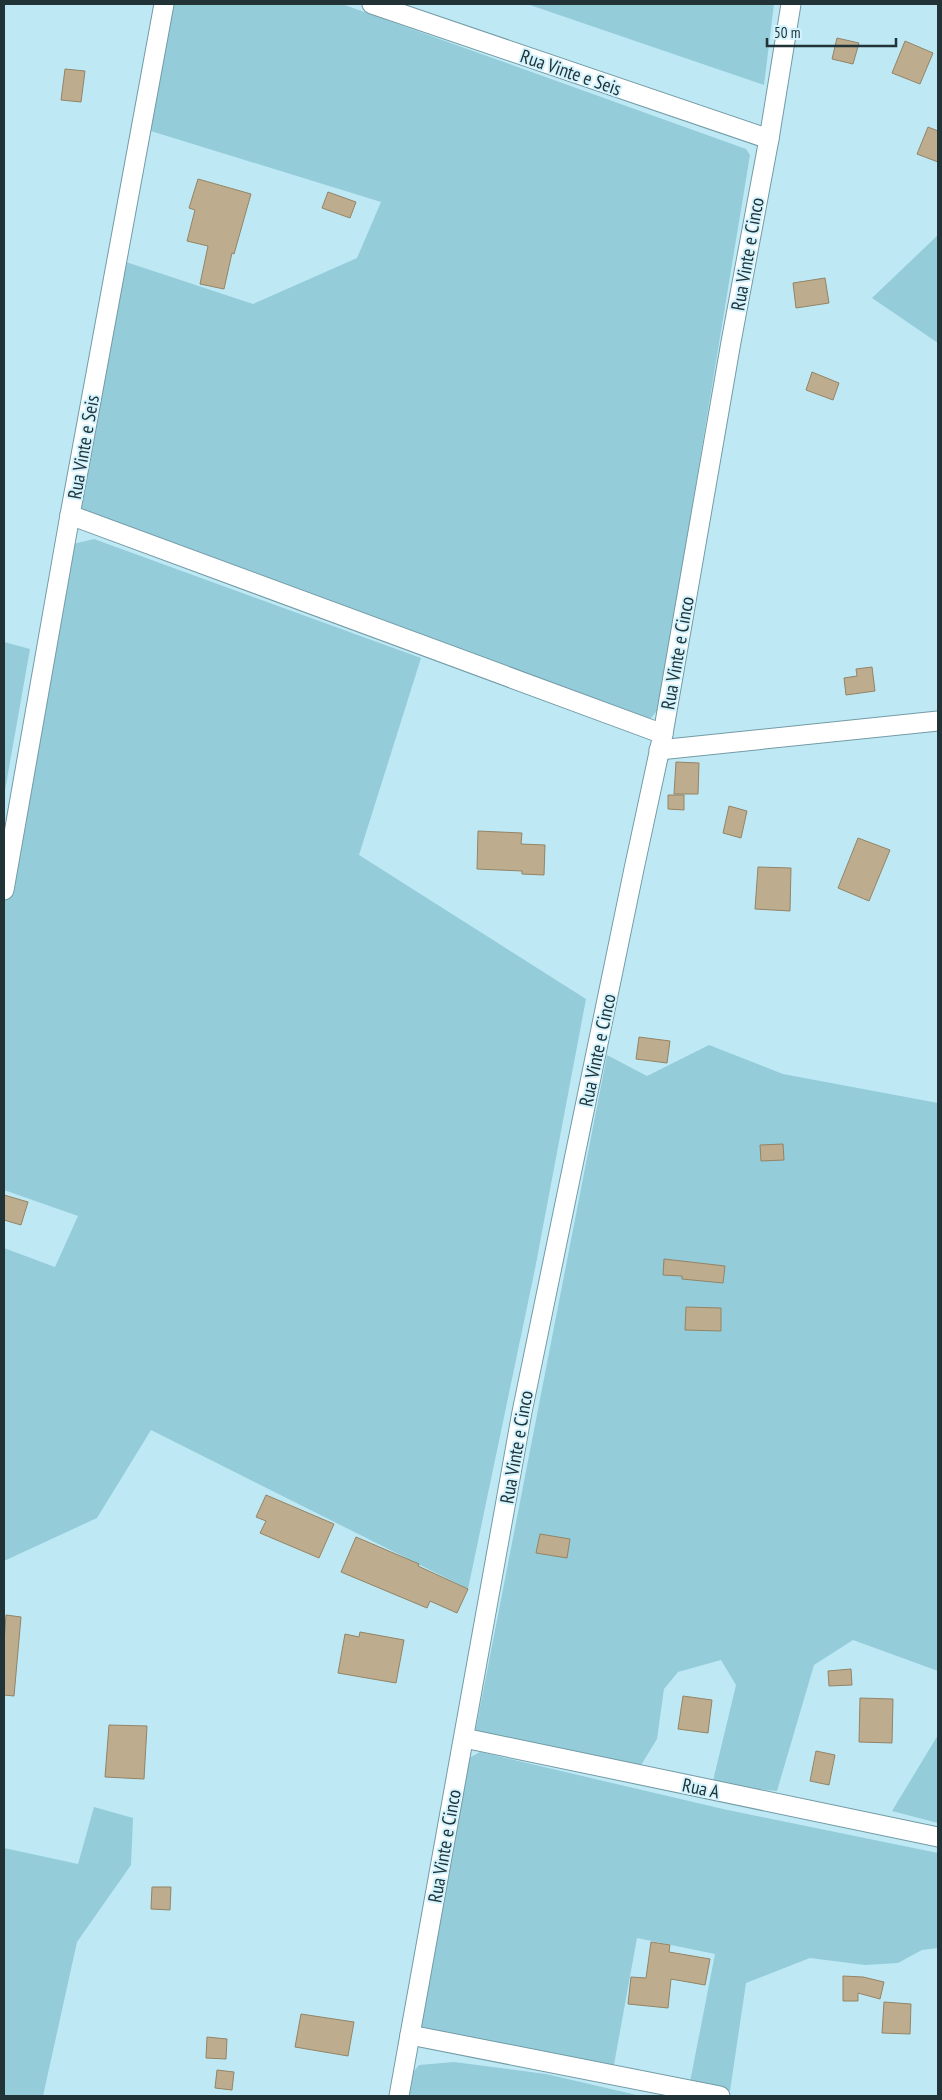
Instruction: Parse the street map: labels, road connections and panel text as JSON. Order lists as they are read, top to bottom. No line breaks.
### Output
{"streets":{"street":["Rua Vinte e Seis","Rua Vinte e Cinco","Rua A"]},"crossings":[["Rua Vinte e Seis","Rua Vinte e Cinco"],["Rua Vinte e Cinco","Rua A"]],"scale_bar":"50 m"}
